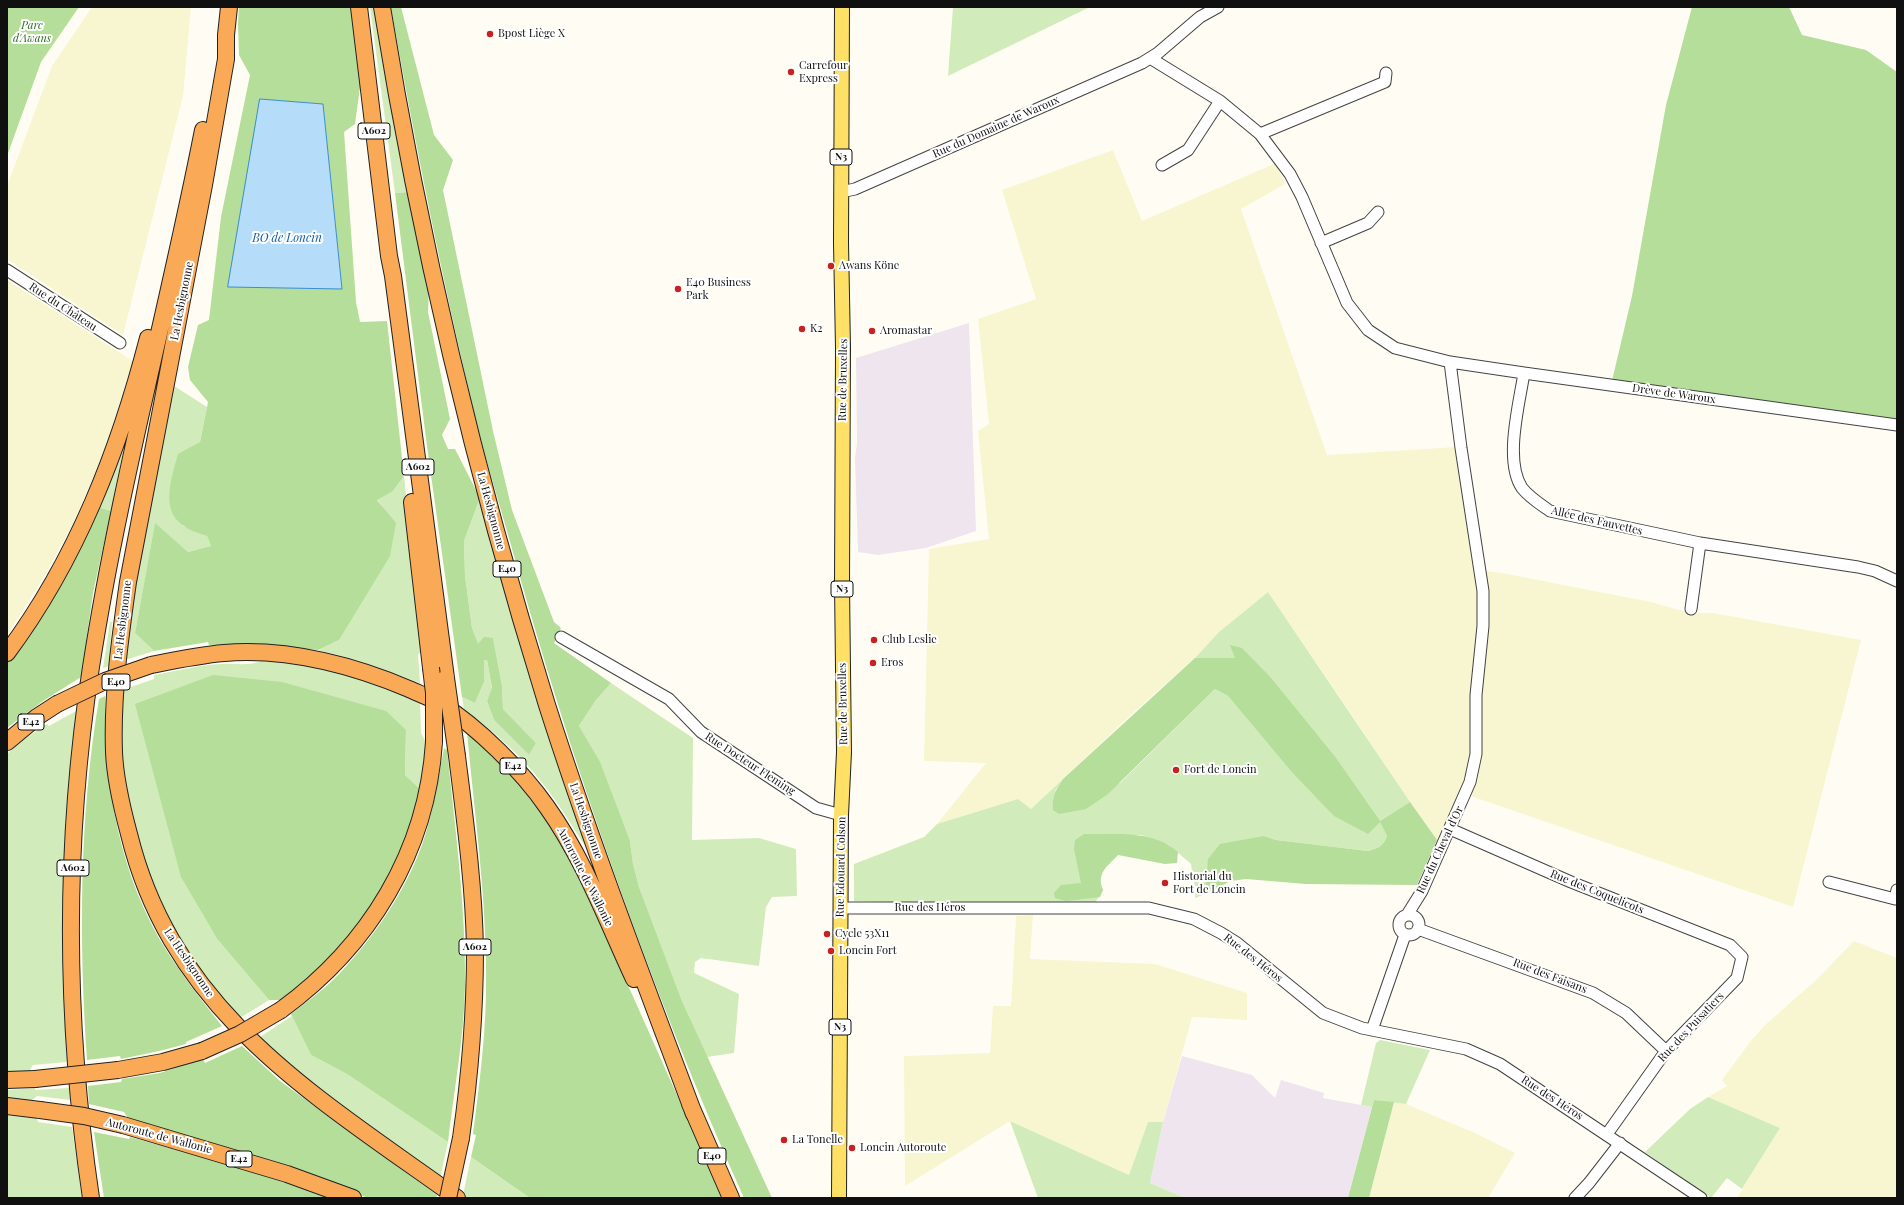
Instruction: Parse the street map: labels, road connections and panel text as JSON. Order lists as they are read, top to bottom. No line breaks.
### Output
{"streets":{"highway":["A602","La Hesbignonne","E40","E42","Autoroute de Wallonie"],"main road":["N3","Rue de Bruxelles","Rue Edouard Colson"],"street":["Rue du Domaine de Waroux","Rue du Château","Drève de Waroux","Allée des Fauvettes","Rue Docteur Fleming","Rue du Cheval d'Or","Rue des Coquelicots","Rue des Héros","Rue des Faisans","Rue des Puisatiers"]},"crossings":[["Rue du Domaine de Waroux","Rue de Bruxelles"],["La Hesbignonne","E40"],["La Hesbignonne","Autoroute de Wallonie"],["Rue de Bruxelles","Rue Edouard Colson"],["Drève de Waroux","Allée des Fauvettes"],["Drève de Waroux","Rue du Cheval d'Or"],["E40","Autoroute de Wallonie"],["Rue Docteur Fleming","Rue Edouard Colson"],["Rue du Cheval d'Or","Rue des Coquelicots"],["Rue du Cheval d'Or","Rue des Faisans"],["Rue Edouard Colson","Rue des Héros"],["Rue des Coquelicots","Rue des Puisatiers"],["Rue des Héros","Rue des Puisatiers"],["Rue des Faisans","Rue des Puisatiers"]],"water":["BO de Loncin"],"parks":["Parc d'Awans"],"places":["Bpost Liège X","Carrefour Express","Awans Köne","E40 Business Park","K2","Aromastar","Club Leslie","Eros","Fort de Loncin","Historial du Fort de Loncin","Cycle 53X11","Loncin Fort","La Tonelle","Loncin Autoroute"]}
